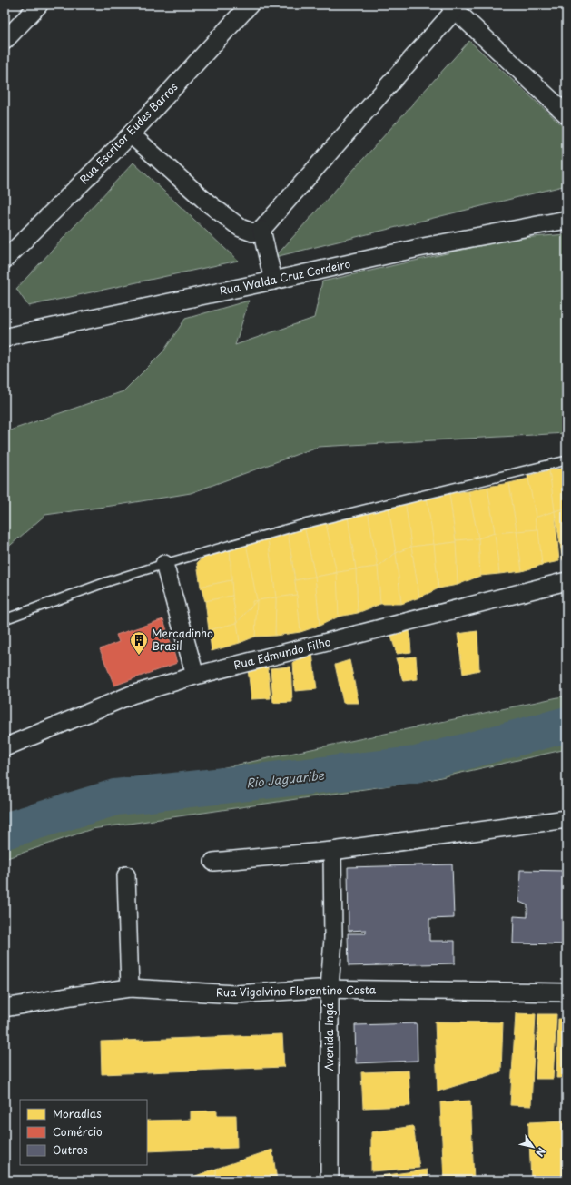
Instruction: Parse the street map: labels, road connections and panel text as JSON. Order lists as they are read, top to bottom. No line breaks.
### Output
{"streets":{"street":["Rua Escritor Eudes Barros","Rua Walda Cruz Cordeiro","Rua Edmundo Filho","Rua Vigolvino Florentino Costa","Avenida Ingá"]},"crossings":[["Rua Vigolvino Florentino Costa","Avenida Ingá"]],"water":["Rio Jaguaribe"],"places":{"building":["Mercadinho Brasil"]},"legend":["Moradias","Comércio","Outros"],"north":"bottom right"}
